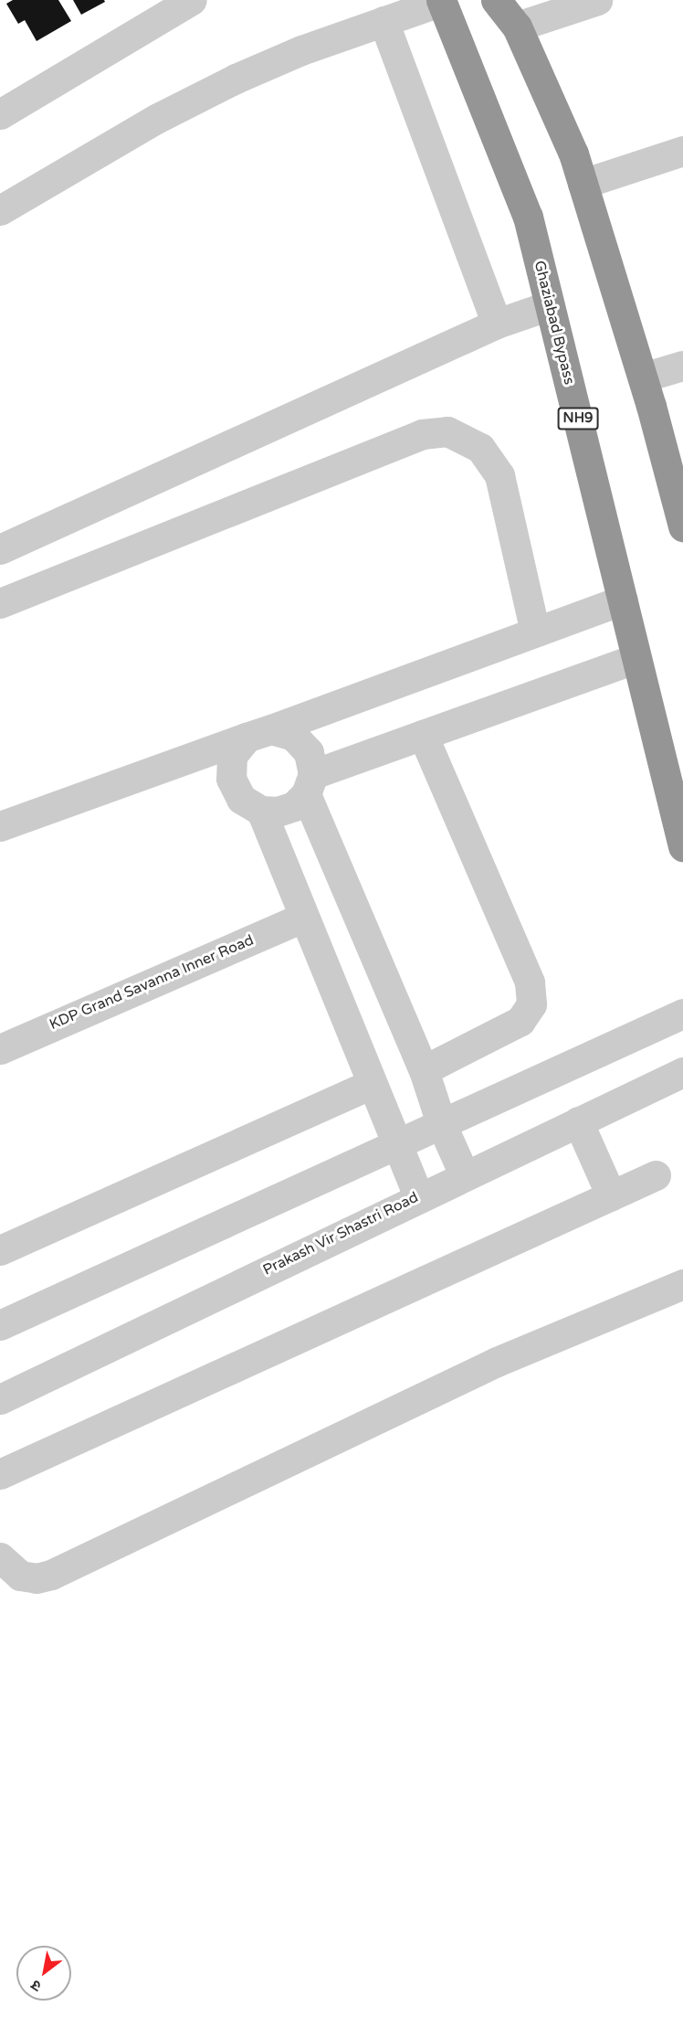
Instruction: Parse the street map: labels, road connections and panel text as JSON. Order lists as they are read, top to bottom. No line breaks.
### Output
{"streets":{"highway":["Ghaziabad Bypass","NH9"],"street":["KDP Grand Savanna Inner Road","Prakash Vir Shastri Road"]},"north":"bottom left"}
